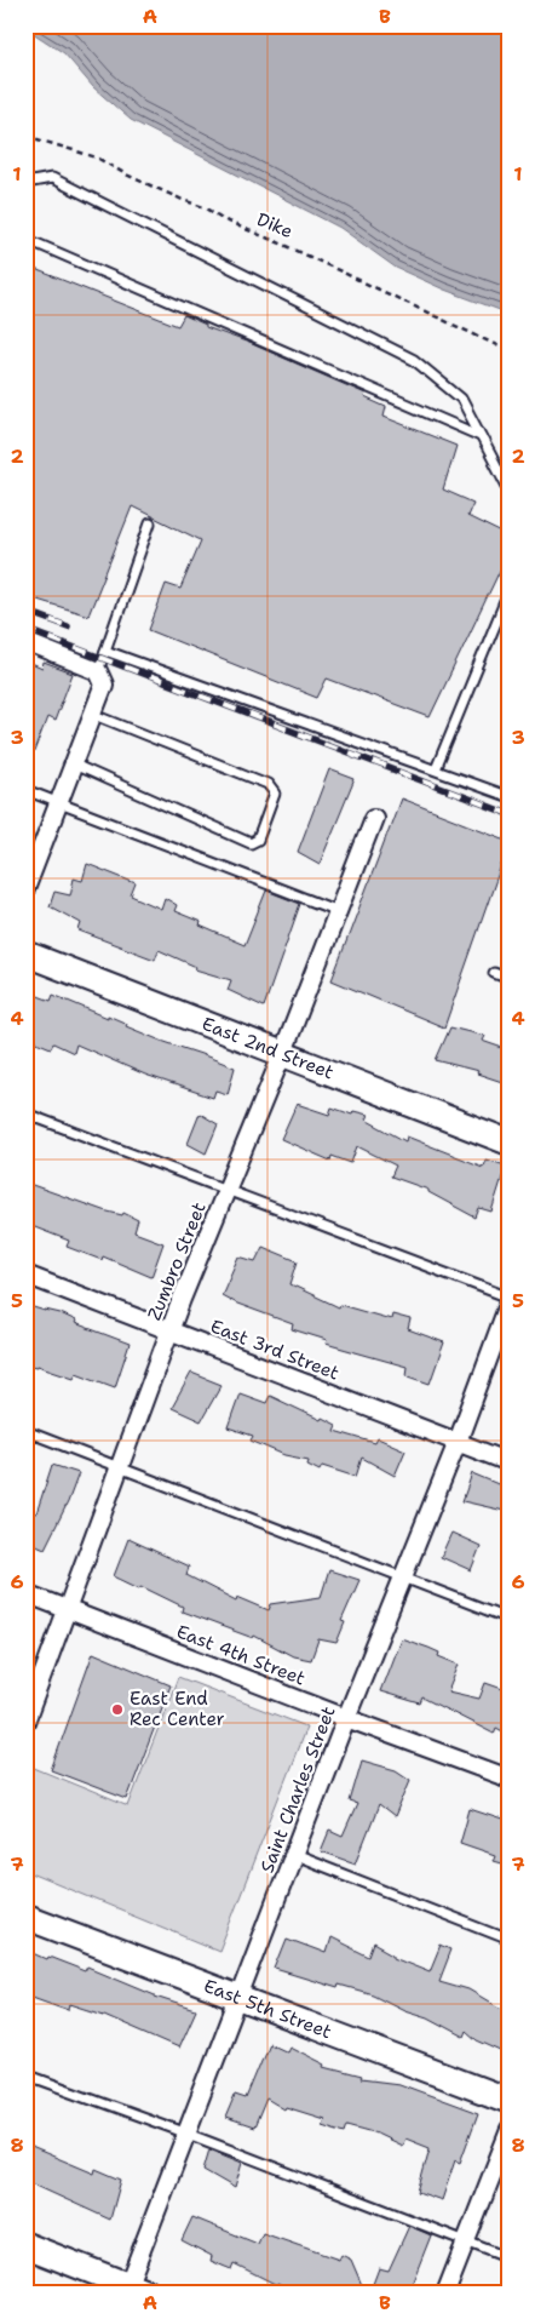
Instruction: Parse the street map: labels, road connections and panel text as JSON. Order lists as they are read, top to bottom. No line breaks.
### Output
{"streets":{"street":["East 2nd Street","Zumbro Street","East 3rd Street","East 4th Street","Saint Charles Street","East 5th Street"],"path":["Dike"]},"crossings":[["East 2nd Street","Zumbro Street"],["Zumbro Street","East 3rd Street"],["Zumbro Street","East 4th Street"],["East 3rd Street","Saint Charles Street"],["East 4th Street","Saint Charles Street"],["Saint Charles Street","East 5th Street"]],"places":["East End Rec Center"],"grid":{"columns":["A","B"],"rows":["1","2","3","4","5","6","7","8"]}}
